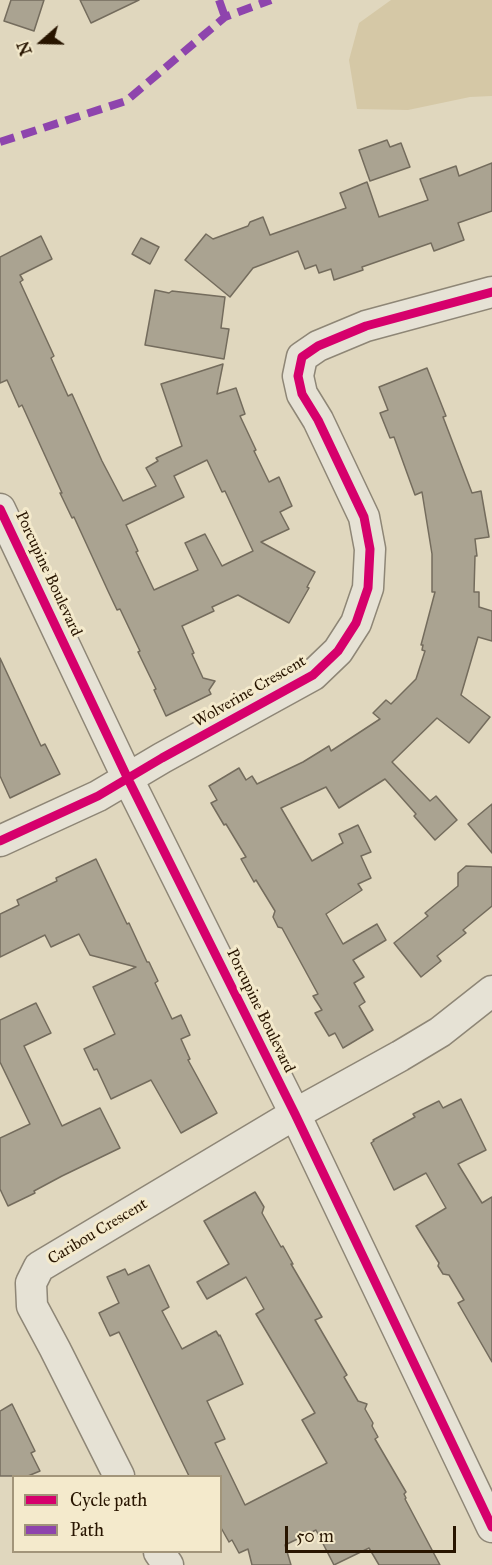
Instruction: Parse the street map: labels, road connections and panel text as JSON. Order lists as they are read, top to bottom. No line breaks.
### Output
{"streets":{"street":["Porcupine Boulevard","Wolverine Crescent","Caribou Crescent"]},"crossings":[["Porcupine Boulevard","Wolverine Crescent"],["Porcupine Boulevard","Caribou Crescent"]],"legend":["Cycle path","Path"],"scale_bar":"50 m","north":"left"}
